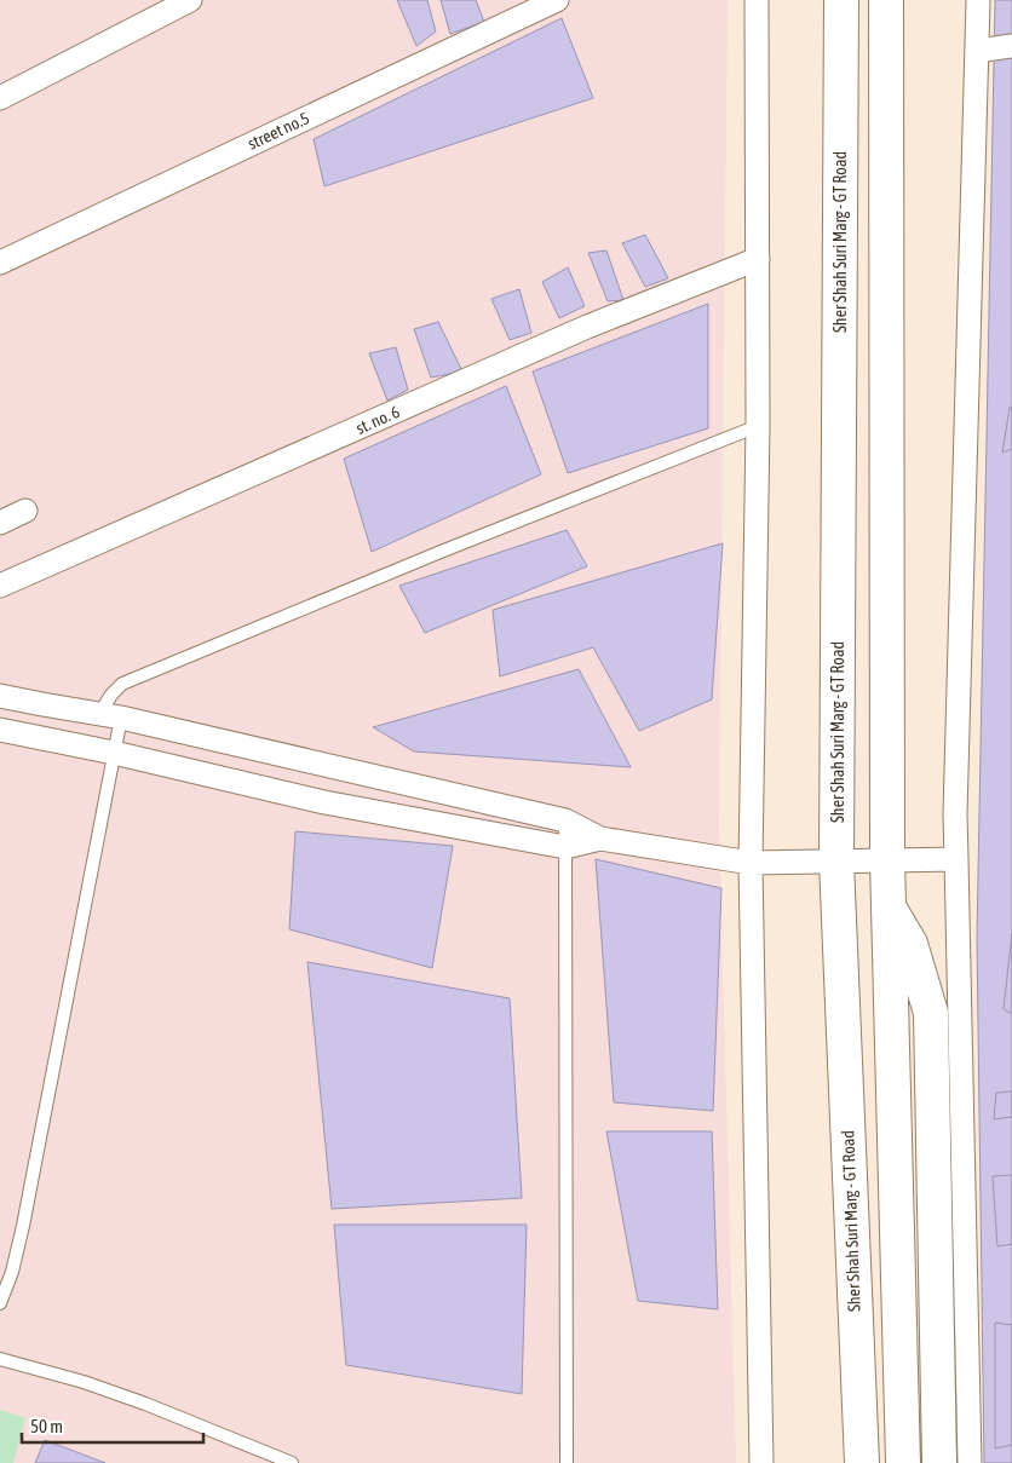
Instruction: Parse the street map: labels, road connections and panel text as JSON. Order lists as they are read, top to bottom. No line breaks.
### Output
{"streets":{"main road":["Sher Shah Suri Marg - GT Road"],"street":["street no.5","st. no. 6"]},"scale_bar":"50 m"}
